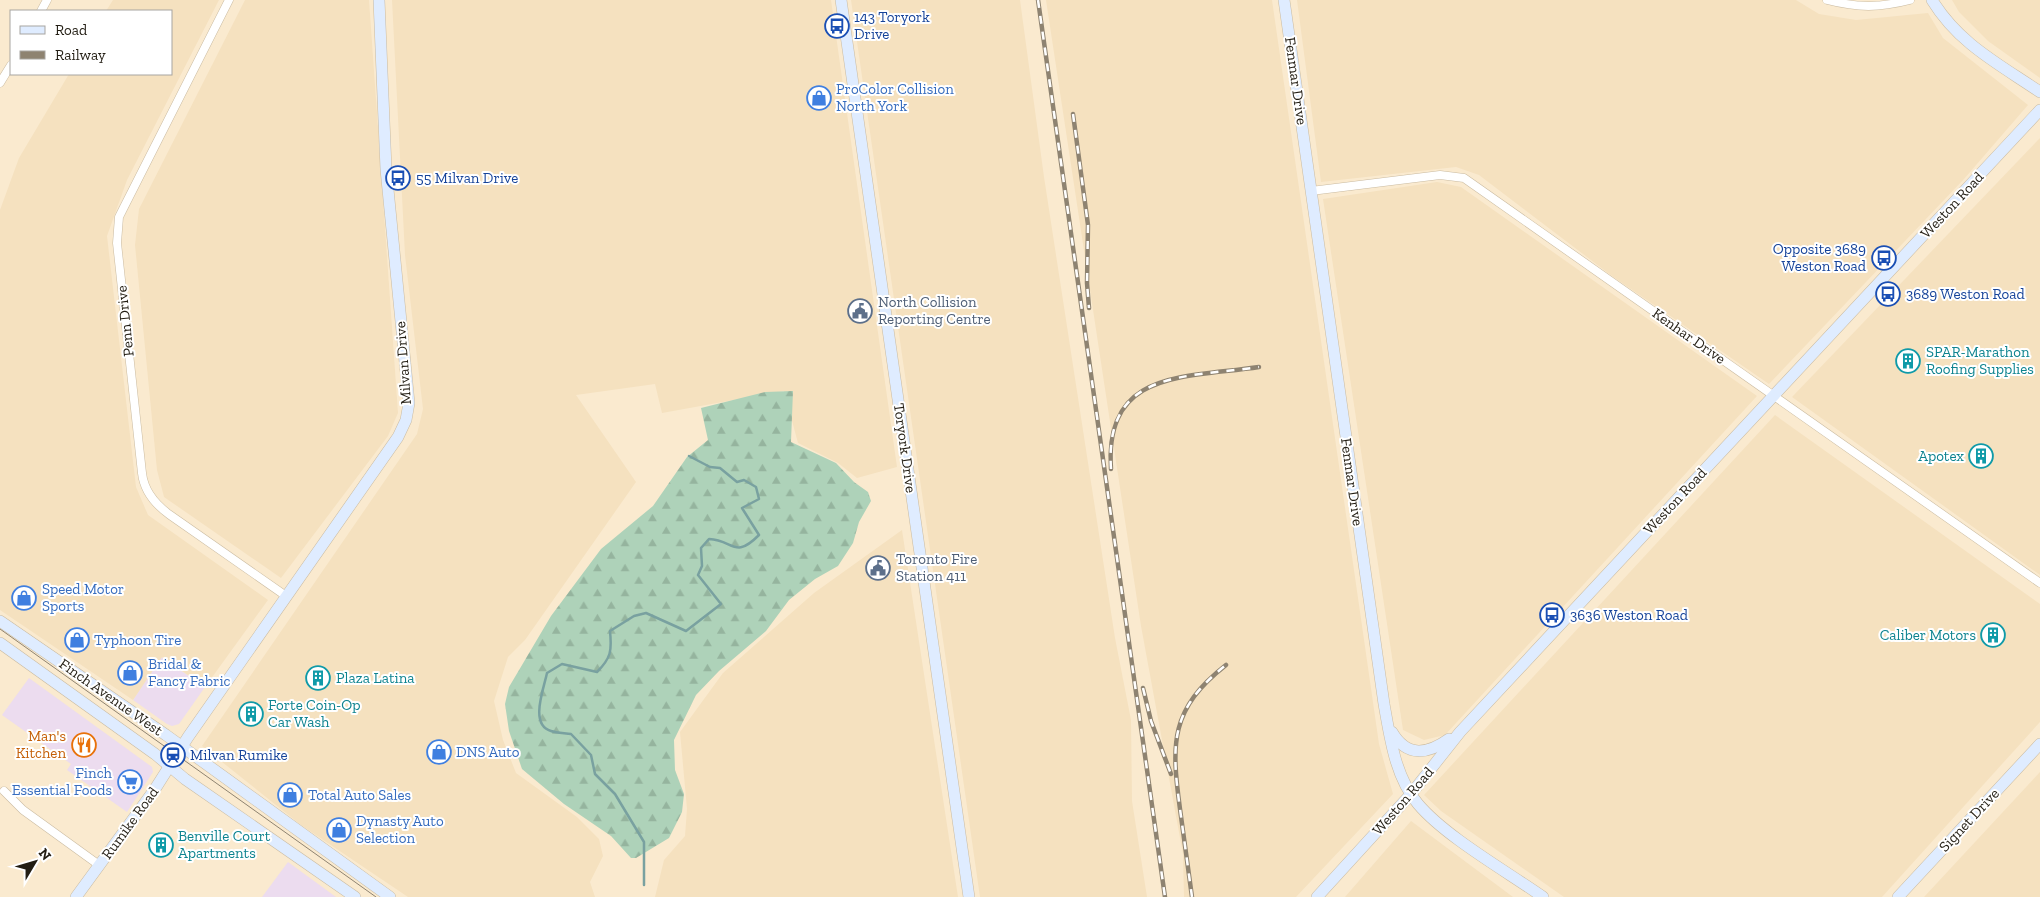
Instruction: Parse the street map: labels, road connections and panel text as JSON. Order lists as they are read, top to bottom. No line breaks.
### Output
{"streets":{"street":["Fenmar Drive","Weston Road","Penn Drive","Kenhar Drive","Milvan Drive","Toryork Drive","Finch Avenue West","Signet Drive","Rumike Road"]},"crossings":[["Fenmar Drive","Weston Road"],["Fenmar Drive","Kenhar Drive"],["Weston Road","Kenhar Drive"],["Penn Drive","Milvan Drive"],["Milvan Drive","Finch Avenue West"],["Milvan Drive","Rumike Road"],["Finch Avenue West","Rumike Road"]],"places":{"bus stop":["143 Toryork Drive","55 Milvan Drive","Opposite 3689 Weston Road","3689 Weston Road","3636 Weston Road"],"shop":["ProColor Collision North York","Speed Motor Sports","Typhoon Tire","Bridal & Fancy Fabric","DNS Auto","Total Auto Sales","Dynasty Auto Selection"],"public building":["North Collision Reporting Centre","Toronto Fire Station 411"],"building":["SPAR-Marathon Roofing Supplies","Apotex","Caliber Motors","Plaza Latina","Forte Coin-Op Car Wash","Benville Court Apartments"],"restaurant":["Man's Kitchen"],"station":["Milvan Rumike"],"supermarket":["Finch Essential Foods"]},"legend":["Road","Railway"],"north":"top right"}
